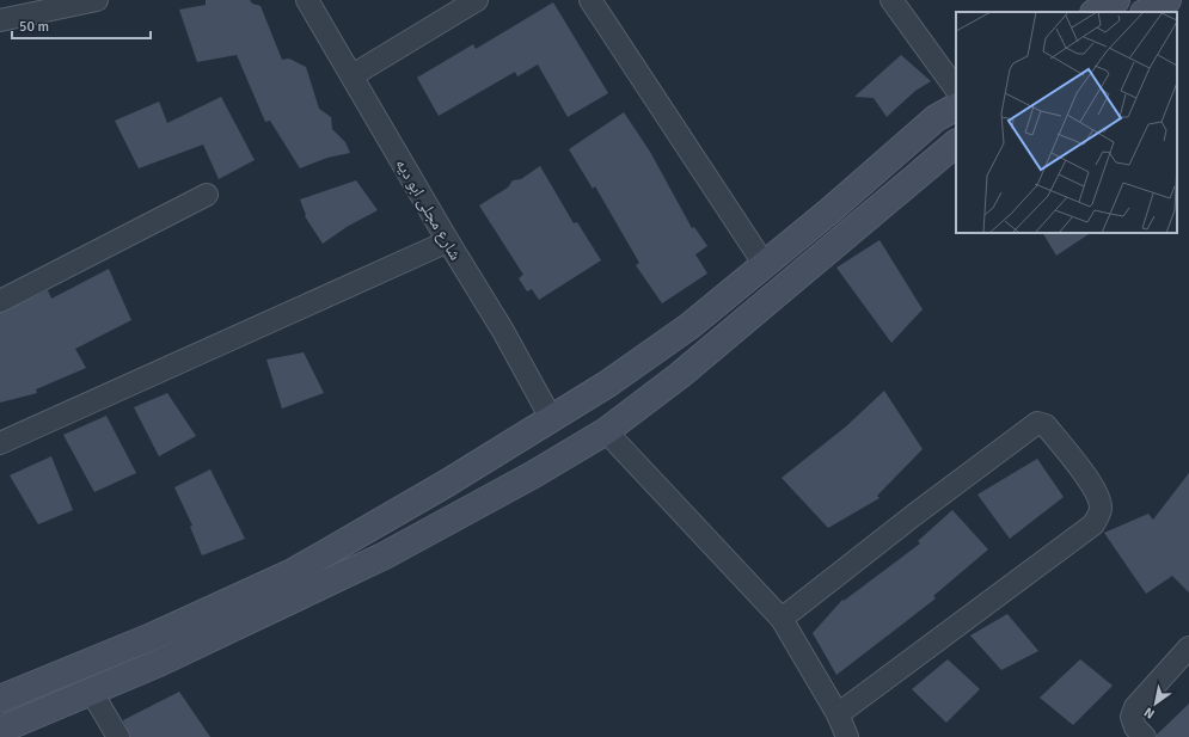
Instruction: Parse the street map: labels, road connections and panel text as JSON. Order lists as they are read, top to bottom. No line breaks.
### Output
{"streets":{"street":["شارع مجلى ابو ديه"]},"scale_bar":"50 m","north":"bottom left"}
